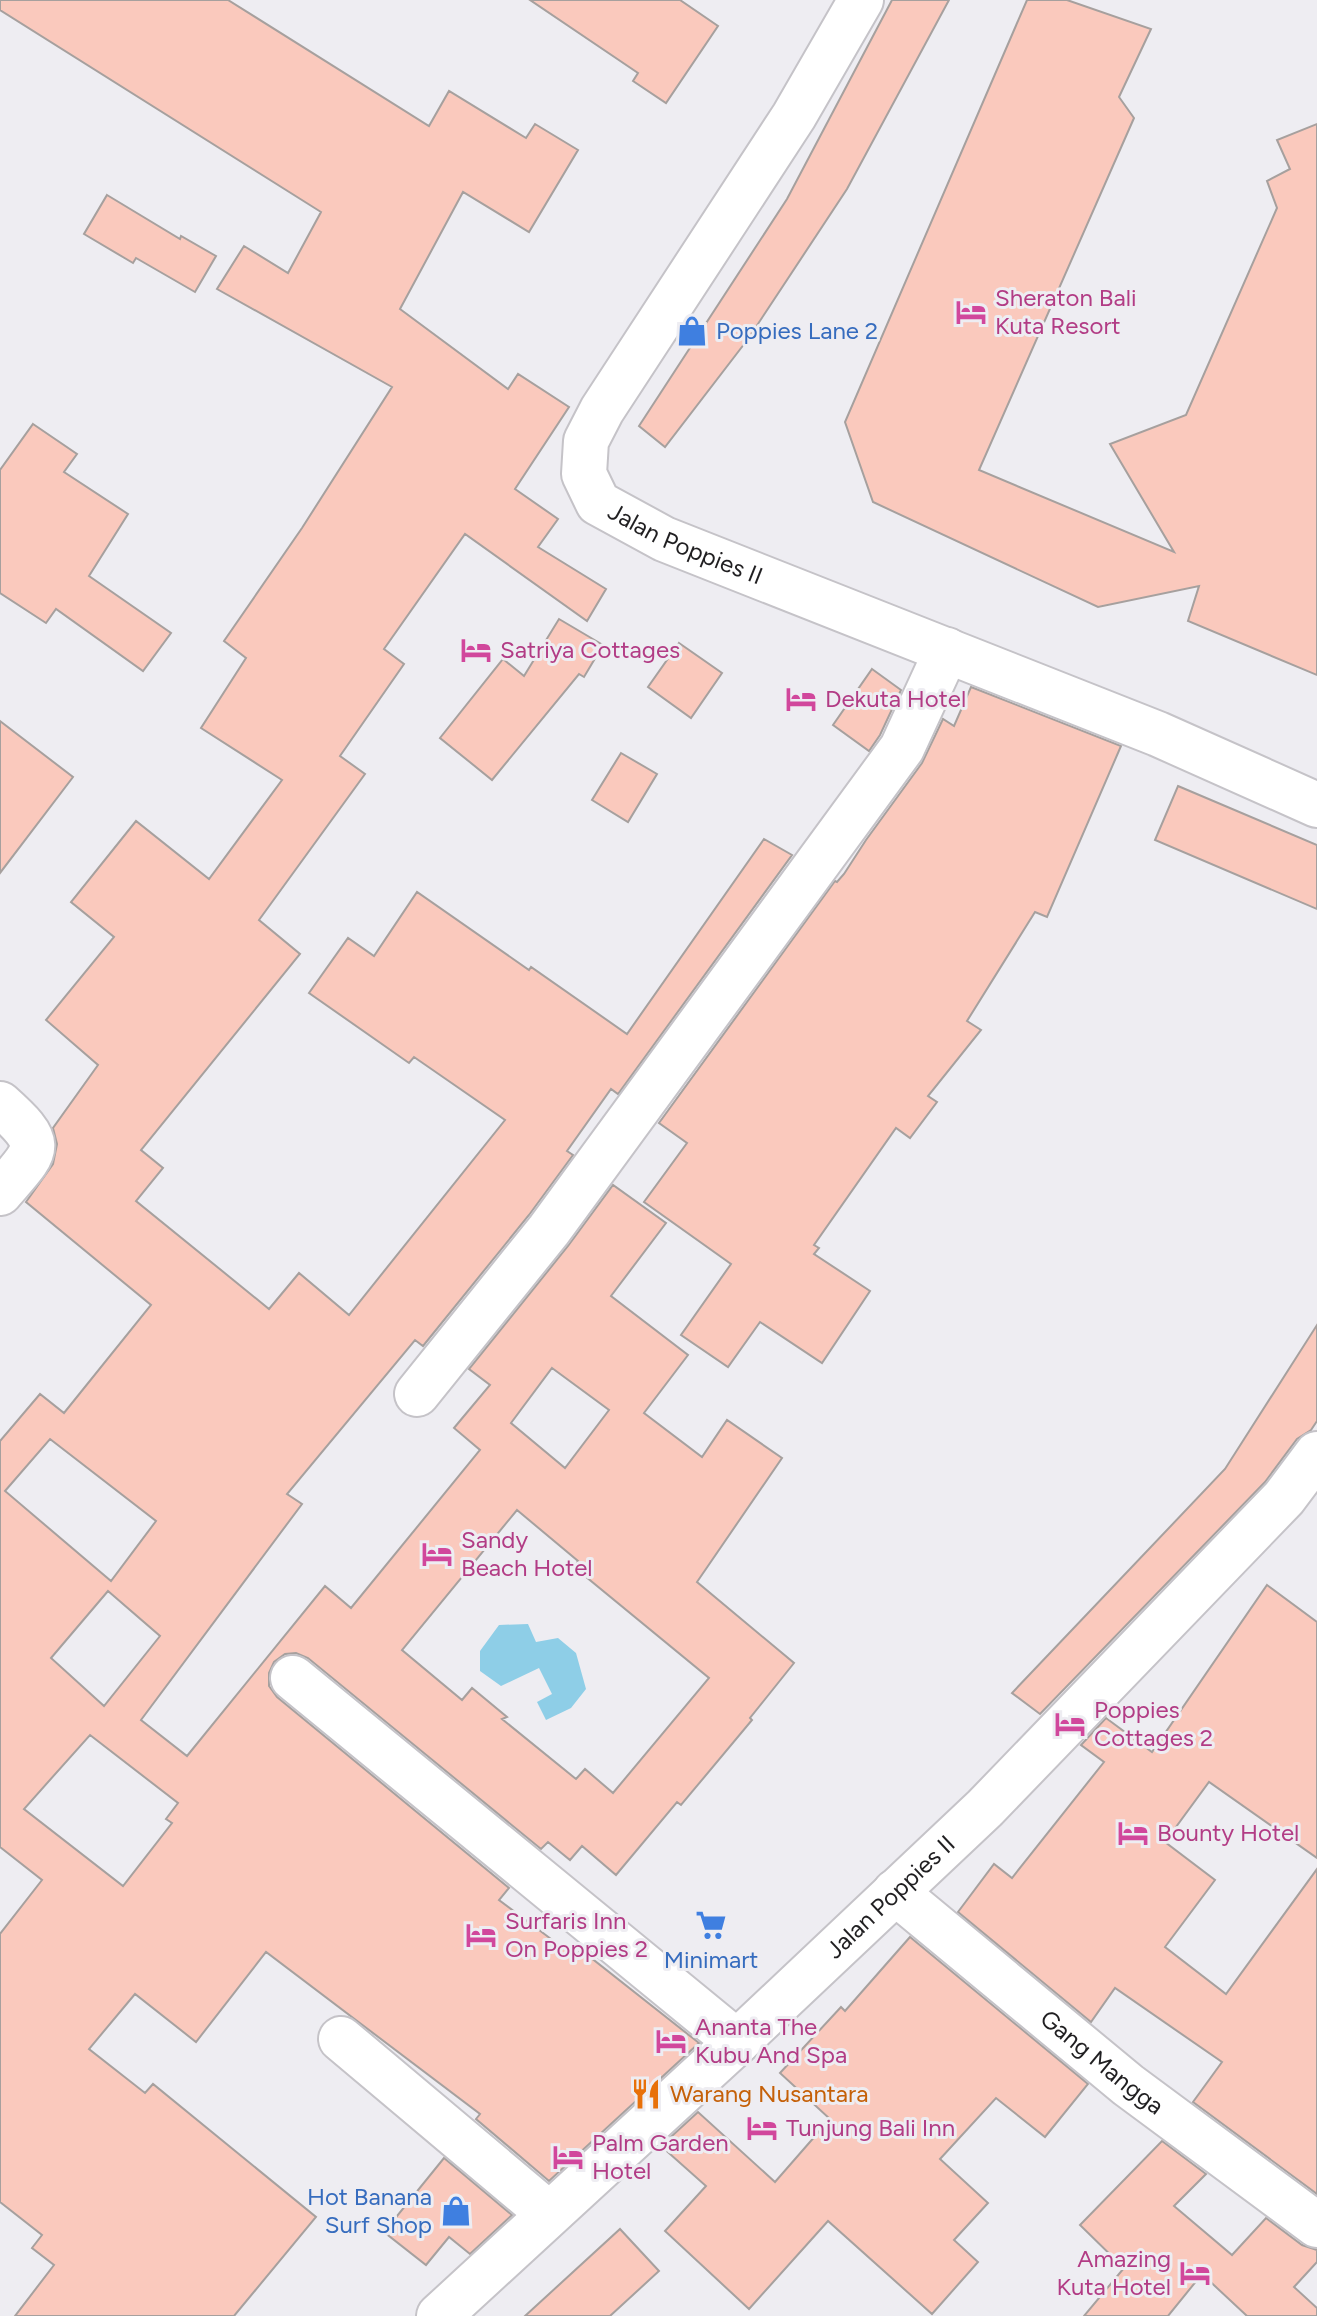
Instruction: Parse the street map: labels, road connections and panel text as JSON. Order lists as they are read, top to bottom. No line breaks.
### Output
{"streets":{"street":["Jalan Poppies II","Gang Mangga"]},"crossings":[["Jalan Poppies II","Gang Mangga"]],"places":{"hotel":["Sheraton Bali Kuta Resort","Satriya Cottages","Dekuta Hotel","Sandy Beach Hotel","Poppies Cottages 2","Bounty Hotel","Surfaris Inn On Poppies 2","Ananta The Kubu And Spa","Tunjung Bali Inn","Palm Garden Hotel","Amazing Kuta Hotel"],"shop":["Poppies Lane 2","Hot Banana Surf Shop"],"supermarket":["Minimart"],"restaurant":["Warang Nusantara"]}}
